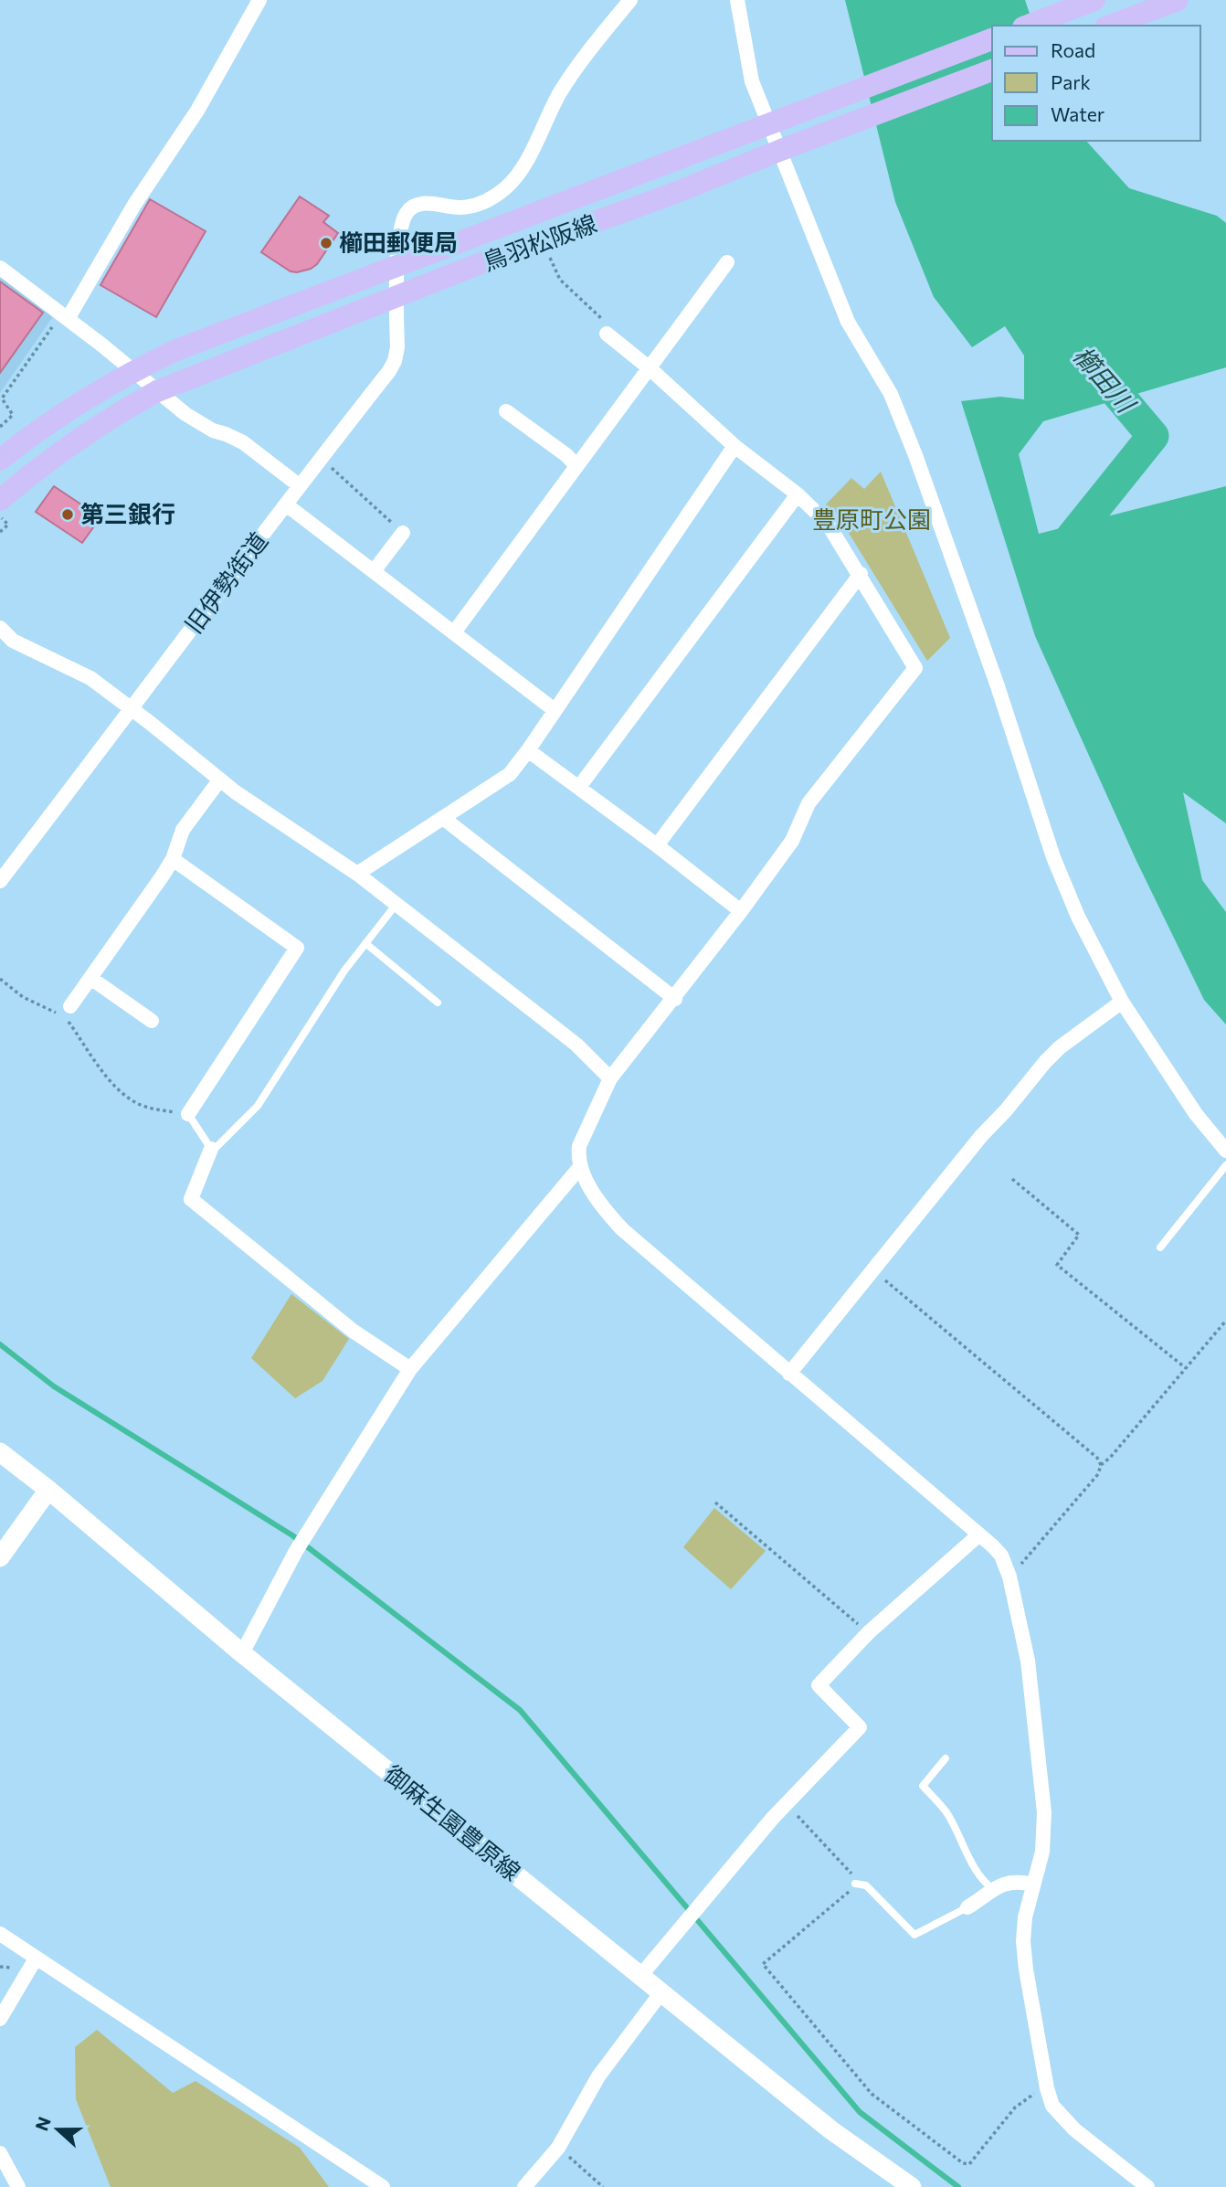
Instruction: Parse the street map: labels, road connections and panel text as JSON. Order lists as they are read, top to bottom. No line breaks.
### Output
{"streets":{"main road":["鳥羽松阪線","御麻生園豊原線"],"street":["旧伊勢街道"]},"crossings":[["鳥羽松阪線","旧伊勢街道"]],"water":["櫛田川"],"parks":["豊原町公園"],"places":["櫛田郵便局","第三銀行"],"legend":["Road","Park","Water"],"north":"left"}
